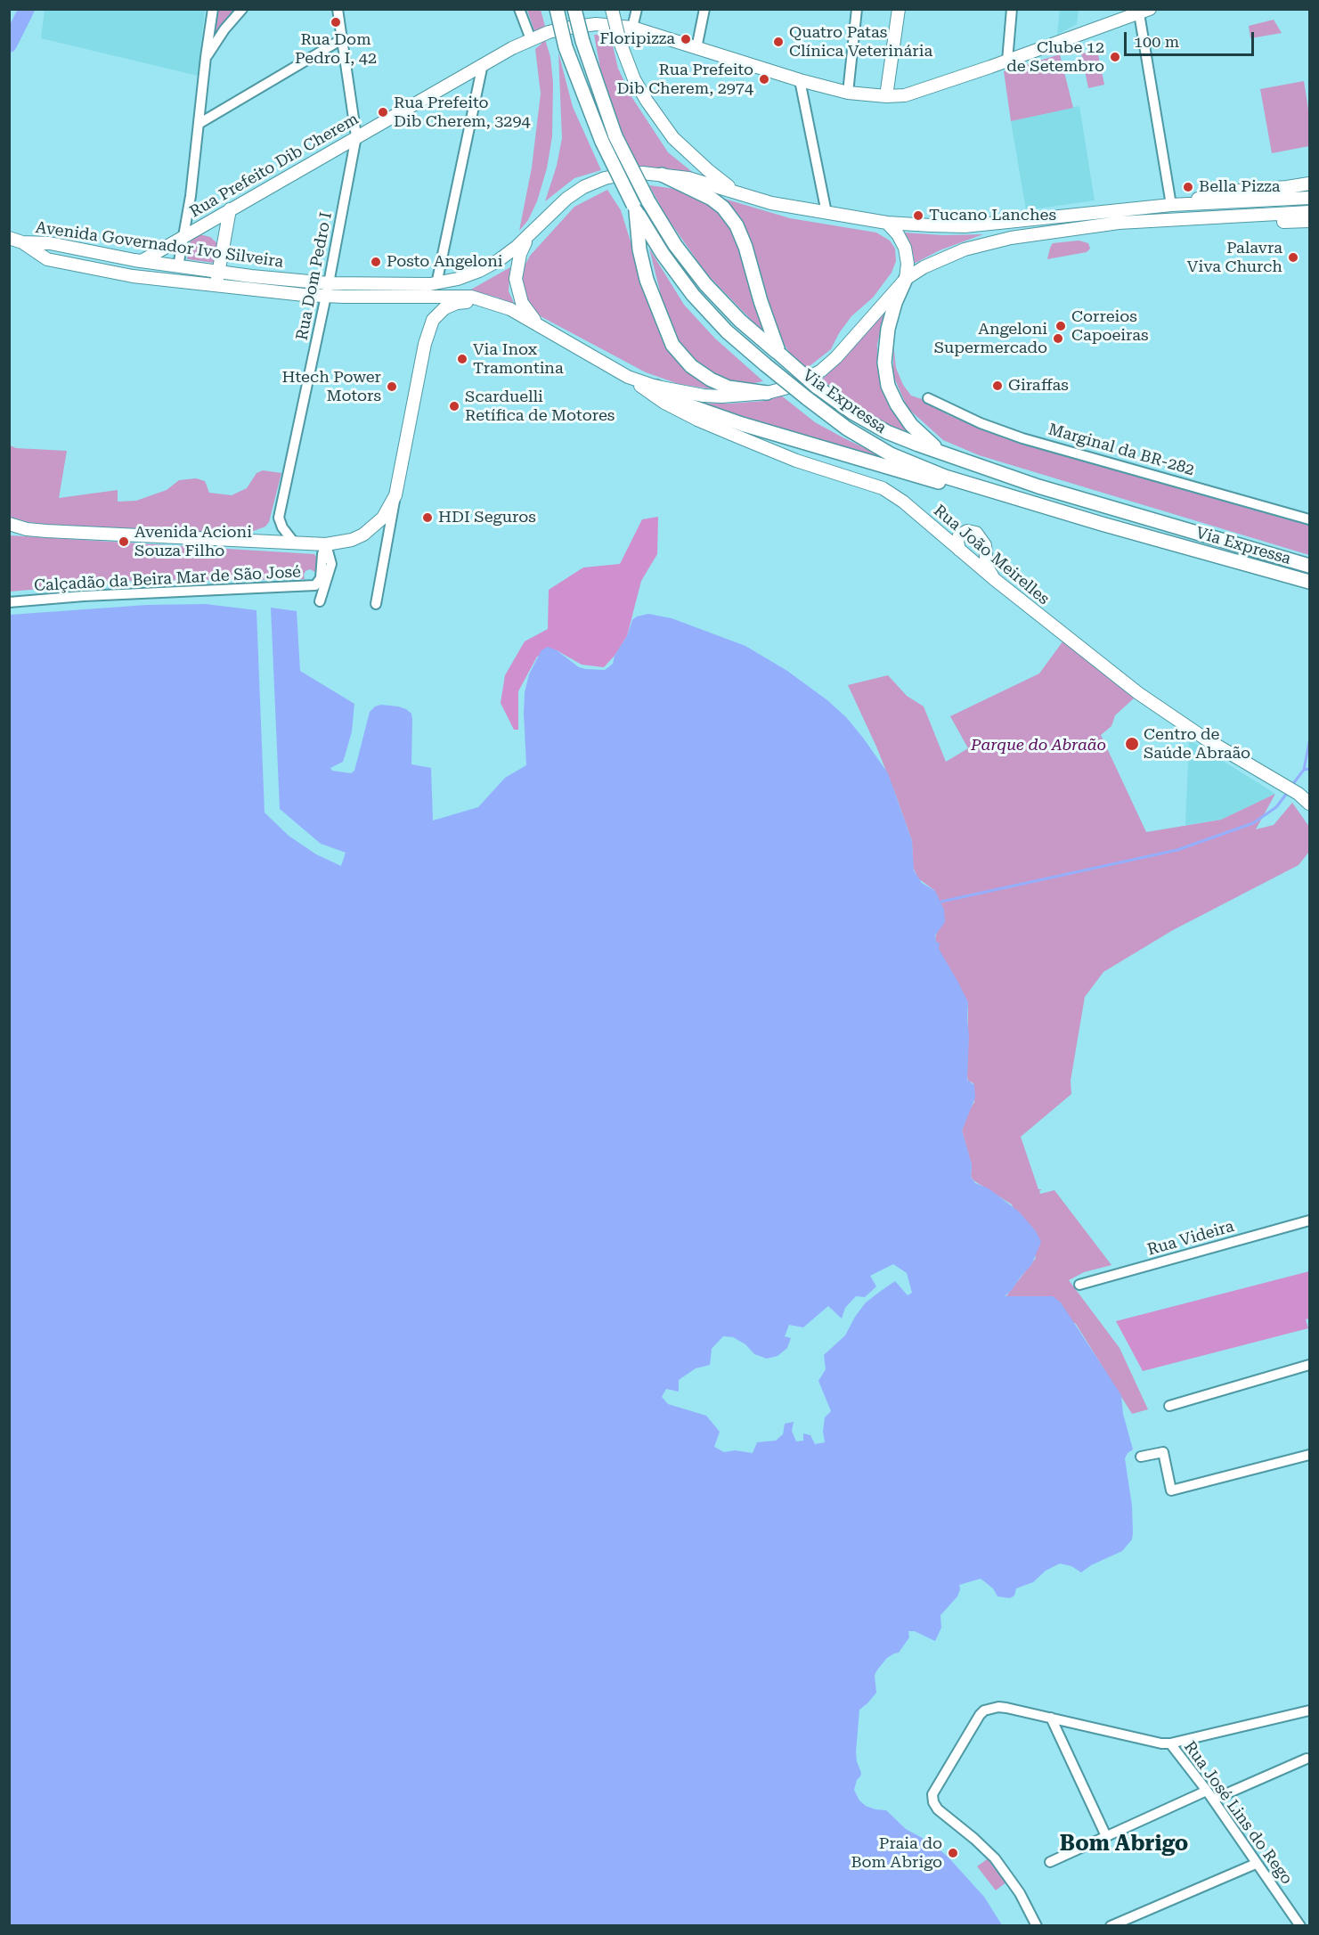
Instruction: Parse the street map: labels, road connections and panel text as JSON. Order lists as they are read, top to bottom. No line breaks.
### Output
{"streets":{"highway":["Via Expressa"],"main road":["Rua Prefeito Dib Cherem","Avenida Governador Ivo Silveira","Rua João Meirelles"],"street":["Rua Dom Pedro I","Marginal da BR-282","Calçadão da Beira Mar de São José","Rua Videira","Rua José Lins do Rego"]},"crossings":[["Rua Prefeito Dib Cherem","Avenida Governador Ivo Silveira"],["Rua Prefeito Dib Cherem","Rua Dom Pedro I"],["Avenida Governador Ivo Silveira","Rua Dom Pedro I"],["Avenida Governador Ivo Silveira","Rua João Meirelles"]],"districts":["Bom Abrigo"],"parks":["Parque do Abraão"],"places":["Rua Dom Pedro I, 42","Floripizza","Quatro Patas Clínica Veterinária","Clube 12 de Setembro","Rua Prefeito Dib Cherem, 2974","Rua Prefeito Dib Cherem, 3294","Bella Pizza","Tucano Lanches","Palavra Viva Church","Posto Angeloni","Correios Capoeiras","Angeloni Supermercado","Via Inox Tramontina","Giraffas","Htech Power Motors","Scarduelli Retífica de Motores","HDI Seguros","Avenida Acioni Souza Filho","Centro de Saúde Abraão","Praia do Bom Abrigo"],"scale_bar":"100 m"}
